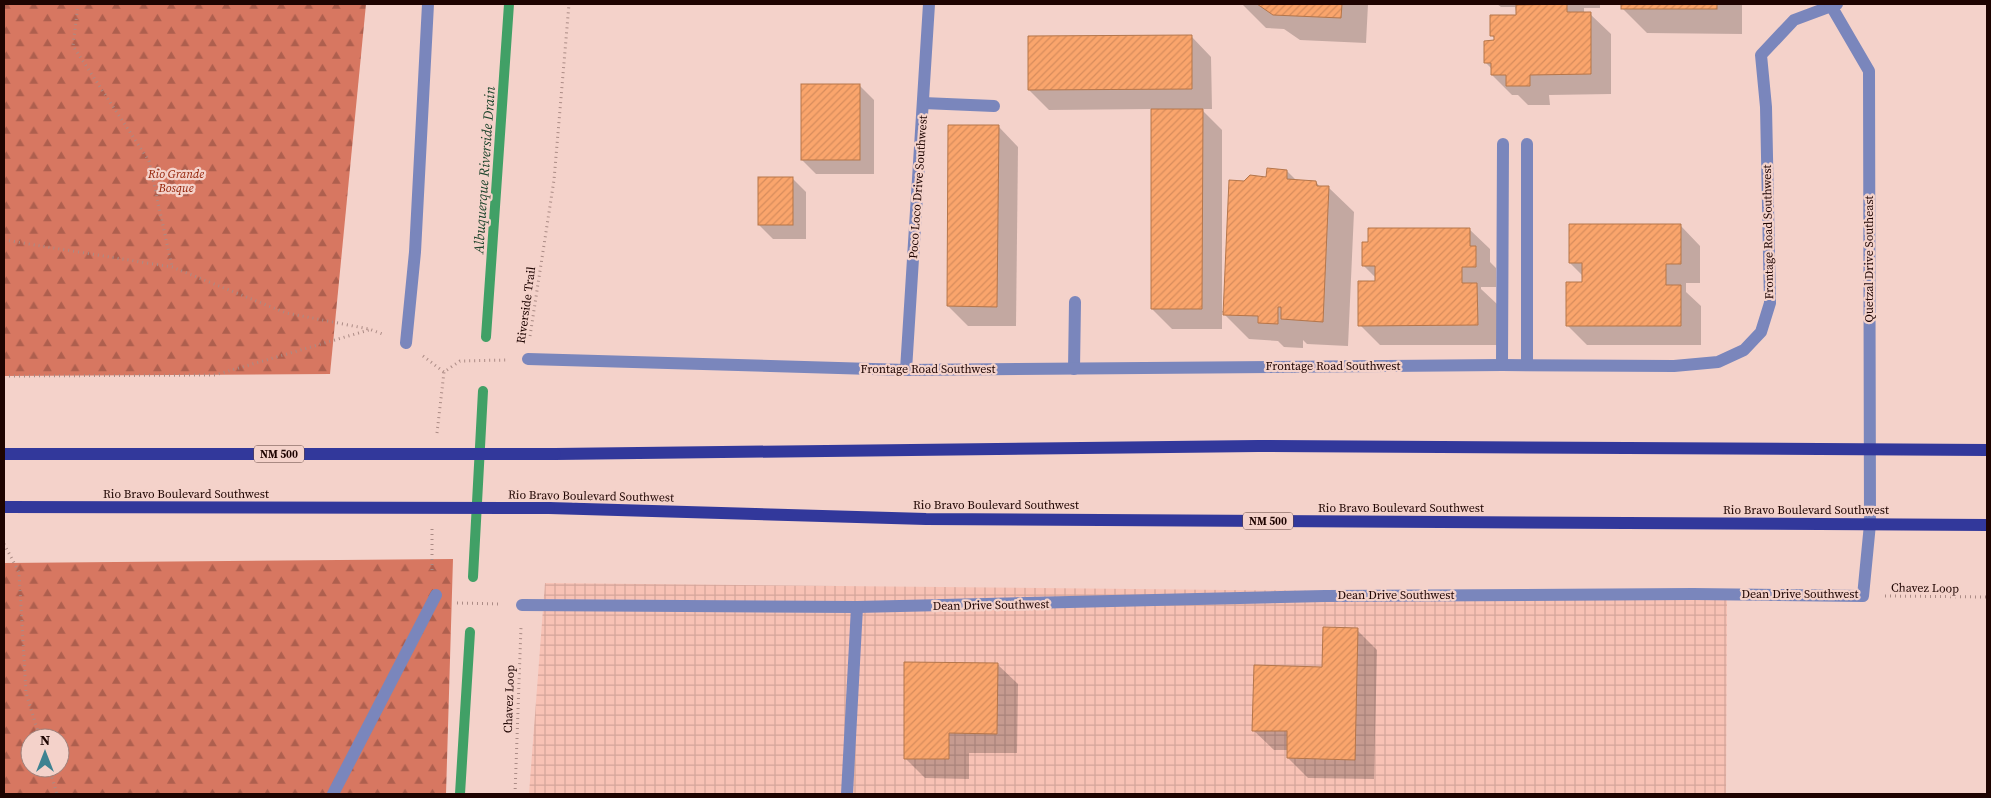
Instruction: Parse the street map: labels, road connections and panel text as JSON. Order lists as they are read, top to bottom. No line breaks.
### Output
{"streets":{"main road":["NM 500","Rio Bravo Boulevard Southwest"],"street":["Poco Loco Drive Southwest","Frontage Road Southwest","Quetzal Drive Southeast","Dean Drive Southwest"],"path":["Riverside Trail","Chavez Loop"]},"crossings":[["Poco Loco Drive Southwest","Frontage Road Southwest"],["Frontage Road Southwest","Quetzal Drive Southeast"],["Frontage Road Southwest","Riverside Trail"],["Quetzal Drive Southeast","NM 500"],["Quetzal Drive Southeast","Rio Bravo Boulevard Southwest"],["Quetzal Drive Southeast","Dean Drive Southwest"],["Rio Bravo Boulevard Southwest","Dean Drive Southwest"],["Chavez Loop","Dean Drive Southwest"]],"water":["Albuquerque Riverside Drain"],"parks":["Rio Grande Bosque"],"north":"top"}
